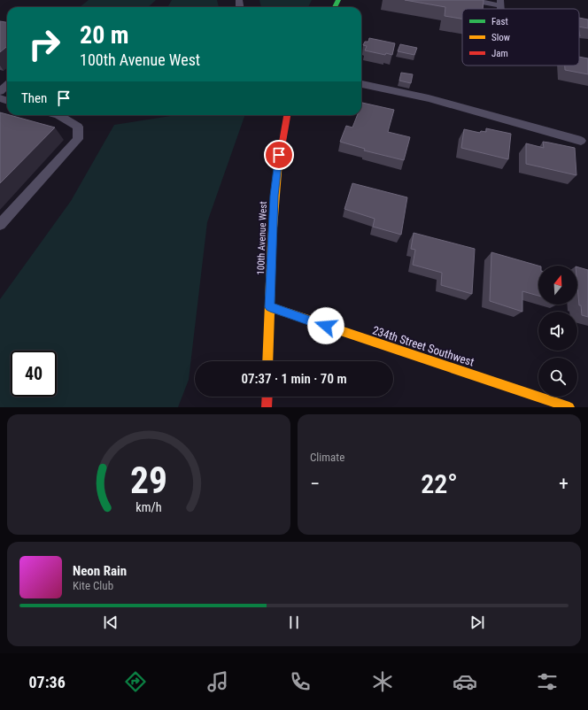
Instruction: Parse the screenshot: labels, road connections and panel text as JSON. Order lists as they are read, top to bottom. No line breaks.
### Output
{"streets":{"main road":["100th Avenue West","234th Street Southwest"]},"crossings":[["100th Avenue West","234th Street Southwest"]],"legend":["Fast","Slow","Jam"],"north":"top","page":{"turn":["20 m","100th Avenue West"],"then":"Then","limit":"40","trip":"07:37 · 1 min · 70 m","tile":"Climate","heat":["−","22°","+"],"song":["Neon Rain","Kite Club"],"tabs":"07:36","gauge":["29","km/h"]}}
